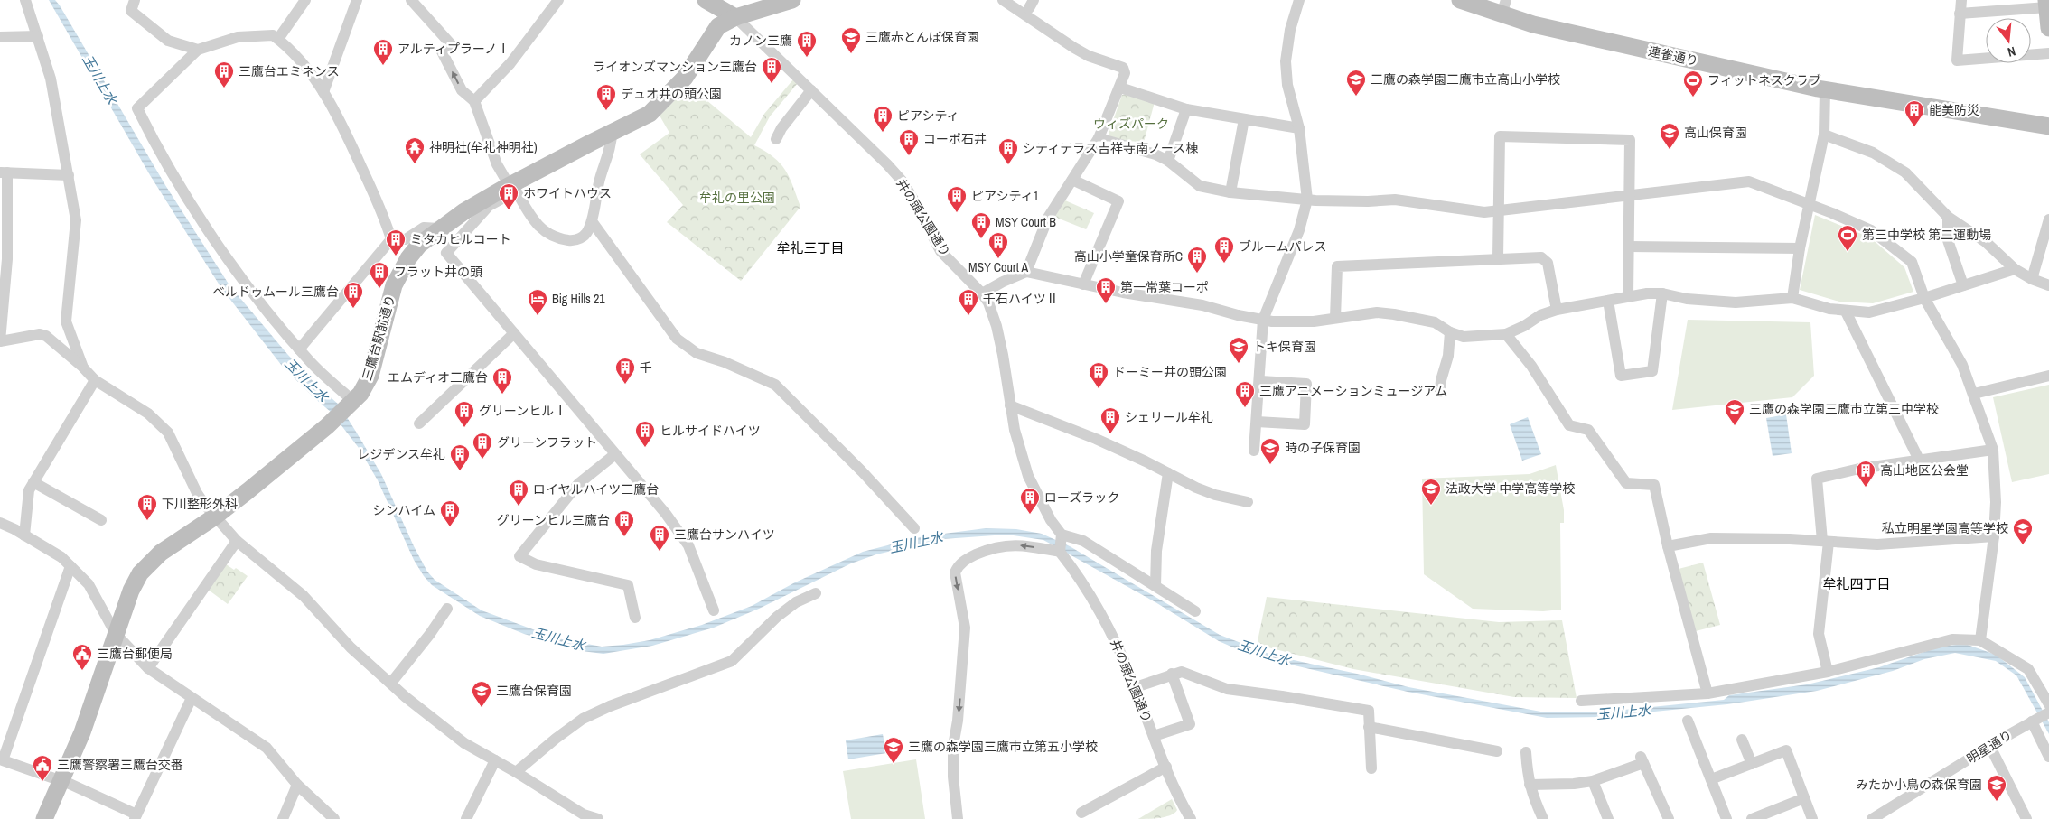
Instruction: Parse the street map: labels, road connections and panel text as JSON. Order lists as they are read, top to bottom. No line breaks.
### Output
{"streets":{"street":["連雀通り","井の頭公園通り","三鷹台駅前通り","明星通り"]},"crossings":[["井の頭公園通り","三鷹台駅前通り"]],"districts":["牟礼三丁目","牟礼四丁目"],"water":["玉川上水"],"parks":["ウィズパーク","牟礼の里公園"],"places":{"school or university":["三鷹赤とんぼ保育園","三鷹の森学園三鷹市立高山小学校","高山保育園","トキ保育園","三鷹の森学園三鷹市立第三中学校","時の子保育園","法政大学 中学高等学校","私立明星学園高等学校","三鷹台保育園","三鷹の森学園三鷹市立第五小学校","みたか小鳥の森保育園"],"building":["カノン三鷹","アルティプラーノⅠ","ライオンズマンション三鷹台","三鷹台エミネンス","デュオ井の頭公園","能美防災","ピアシティ","コーポ石井","シティテラス吉祥寺南ノース棟","ホワイトハウス","ピアシティ1","MSY Court B","ミタカヒルコート","MSY Court A","ブルームパレス","高山小学童保育所C","フラット井の頭","第一常葉コーポ","ベルドゥムール三鷹台","千石ハイツⅡ","千","ドーミー井の頭公園","エムディオ三鷹台","三鷹アニメーションミュージアム","グリーンヒルⅠ","シェリール牟礼","ヒルサイドハイツ","グリーンフラット","レジデンス牟礼","高山地区公会堂","ロイヤルハイツ三鷹台","ローズラック","下川整形外科","シンハイム","グリーンヒル三鷹台","三鷹台サンハイツ"],"sports":["フィットネスクラブ","第三中学校 第二運動場"],"temple":["神明社(牟礼神明社)"],"hotel":["Big Hills 21"],"public building":["三鷹台郵便局","三鷹警察署三鷹台交番"]},"north":"bottom"}
